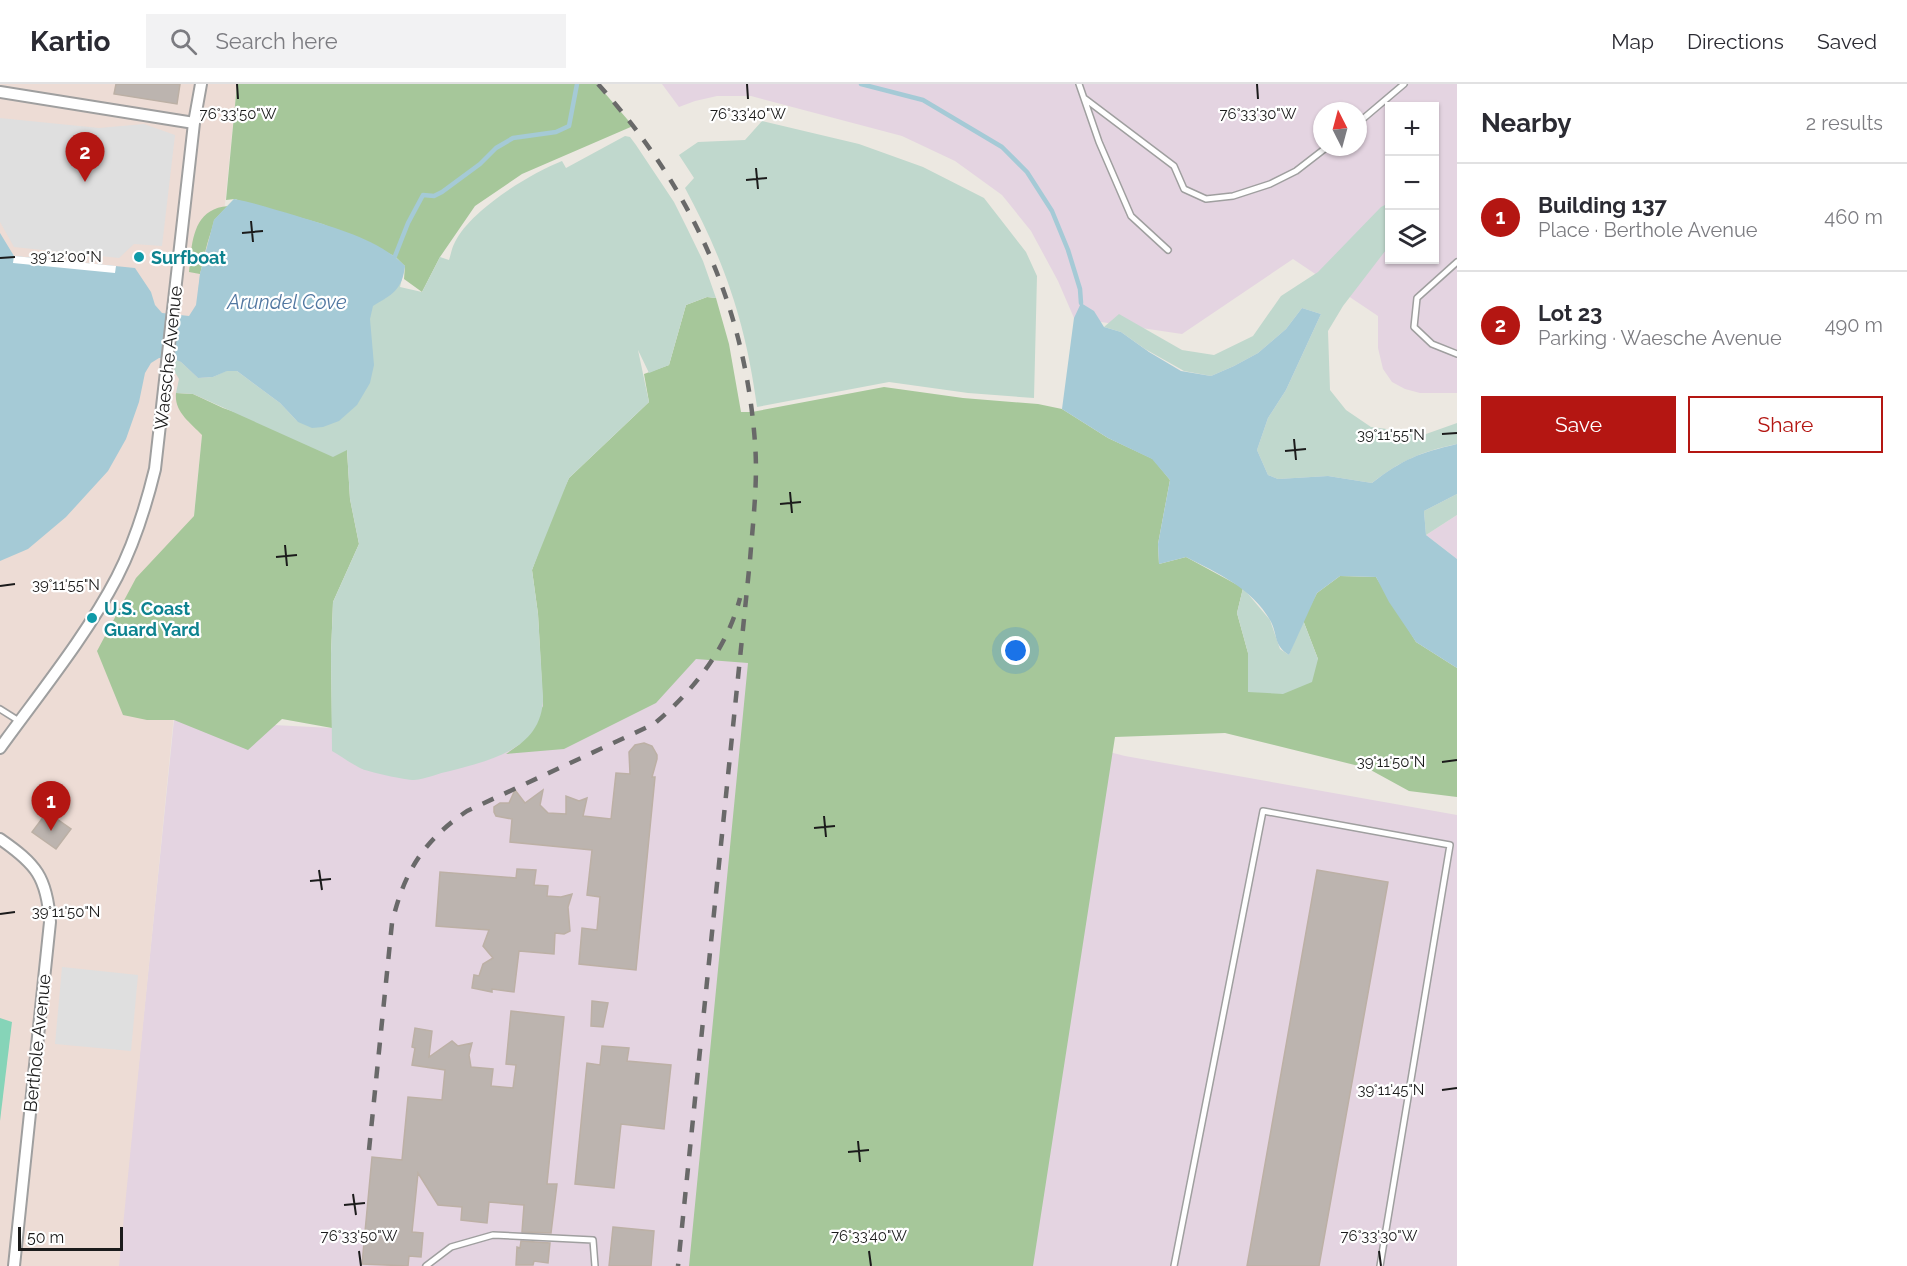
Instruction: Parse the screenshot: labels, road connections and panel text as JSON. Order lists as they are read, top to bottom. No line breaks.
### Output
{"streets":{"street":["Waesche Avenue","Berthole Avenue"]},"water":["Arundel Cove"],"places":["Surfboat","U.S. Coast Guard Yard"],"scale_bar":"50 m","north":"top","page":{"header":"Kartio","search":"Search here","nav":["Map","Directions","Saved"],"heading":["Nearby","2 results"],"map_buttons":["+","−"],"pins":["2","1"],"list":[{"mark":"1","name":"Building 137","note":"Place · Berthole Avenue","value":"460 m"},{"mark":"2","name":"Lot 23","note":"Parking · Waesche Avenue","value":"490 m"}],"buttons":["Save","Share"],"scale":"50 m"},"coordinates":["76°33'50\"W","76°33'40\"W","76°33'30\"W","39°12'00\"N","39°11'55\"N","39°11'50\"N","39°11'45\"N"]}
